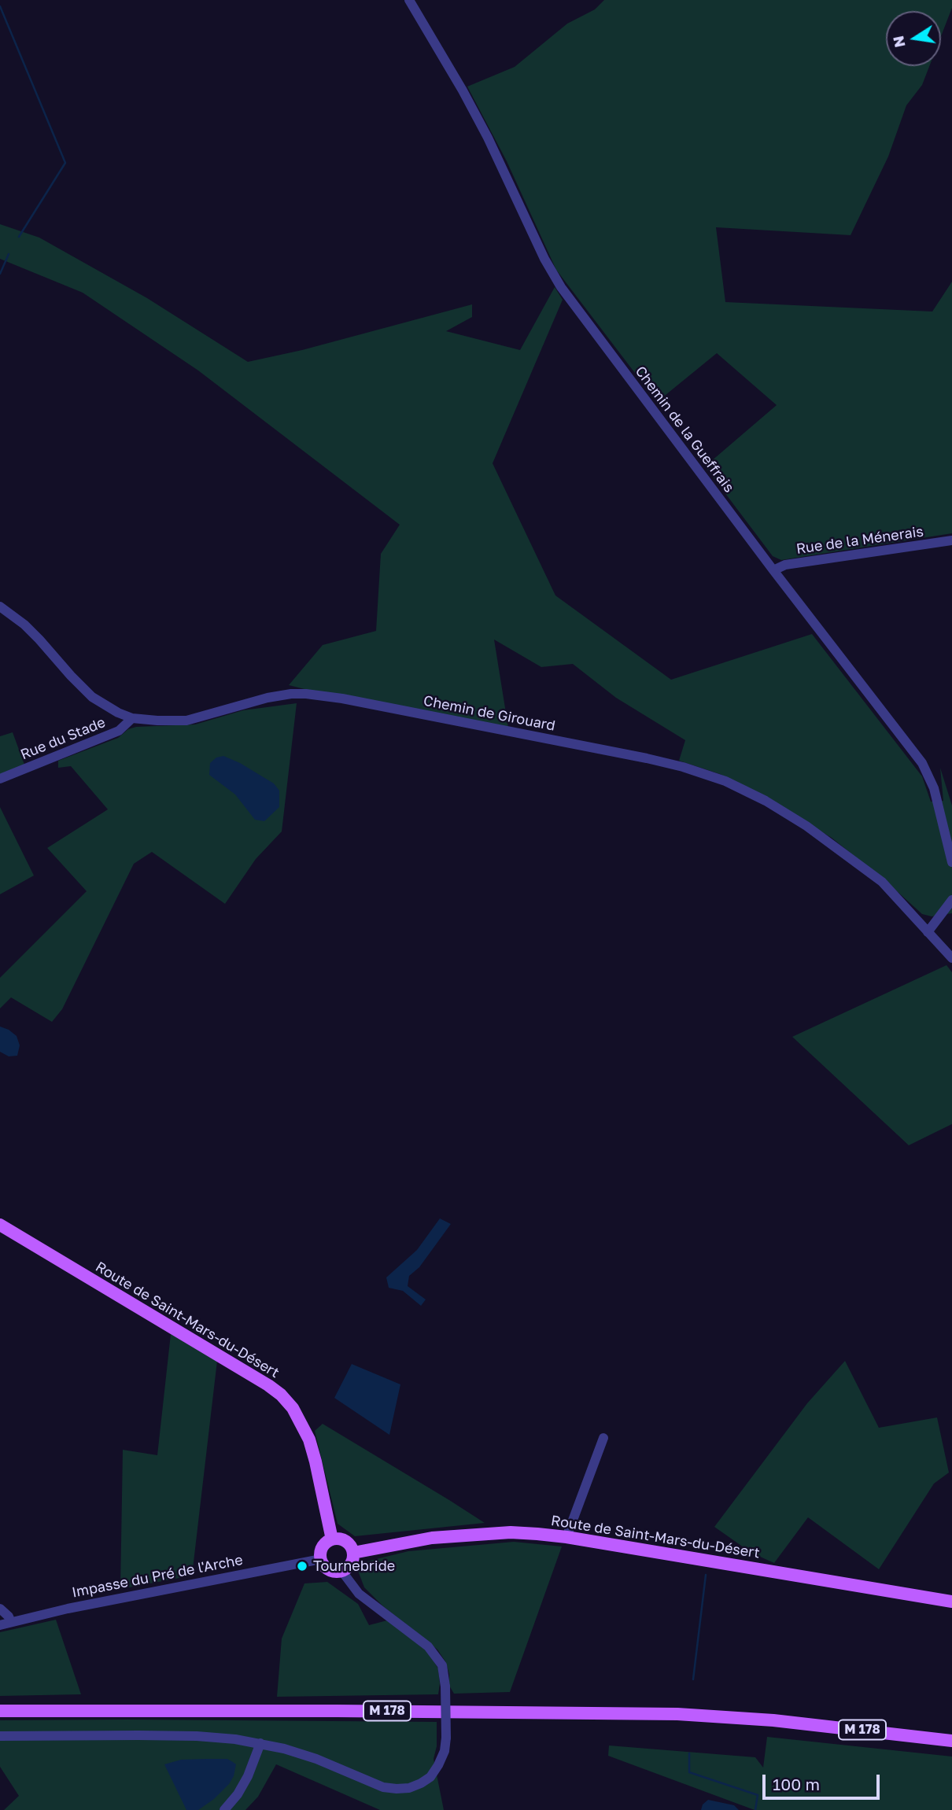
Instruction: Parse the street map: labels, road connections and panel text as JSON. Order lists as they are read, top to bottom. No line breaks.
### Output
{"streets":{"main road":["Route de Saint-Mars-du-Désert","M 178"],"street":["Chemin de la Gueffrais","Rue de la Ménerais","Chemin de Girouard","Rue du Stade","Impasse du Pré de l'Arche"]},"crossings":[["Chemin de la Gueffrais","Rue de la Ménerais"],["Chemin de Girouard","Rue du Stade"],["Route de Saint-Mars-du-Désert","Impasse du Pré de l'Arche"]],"places":["Tournebride"],"scale_bar":"100 m","north":"left"}
